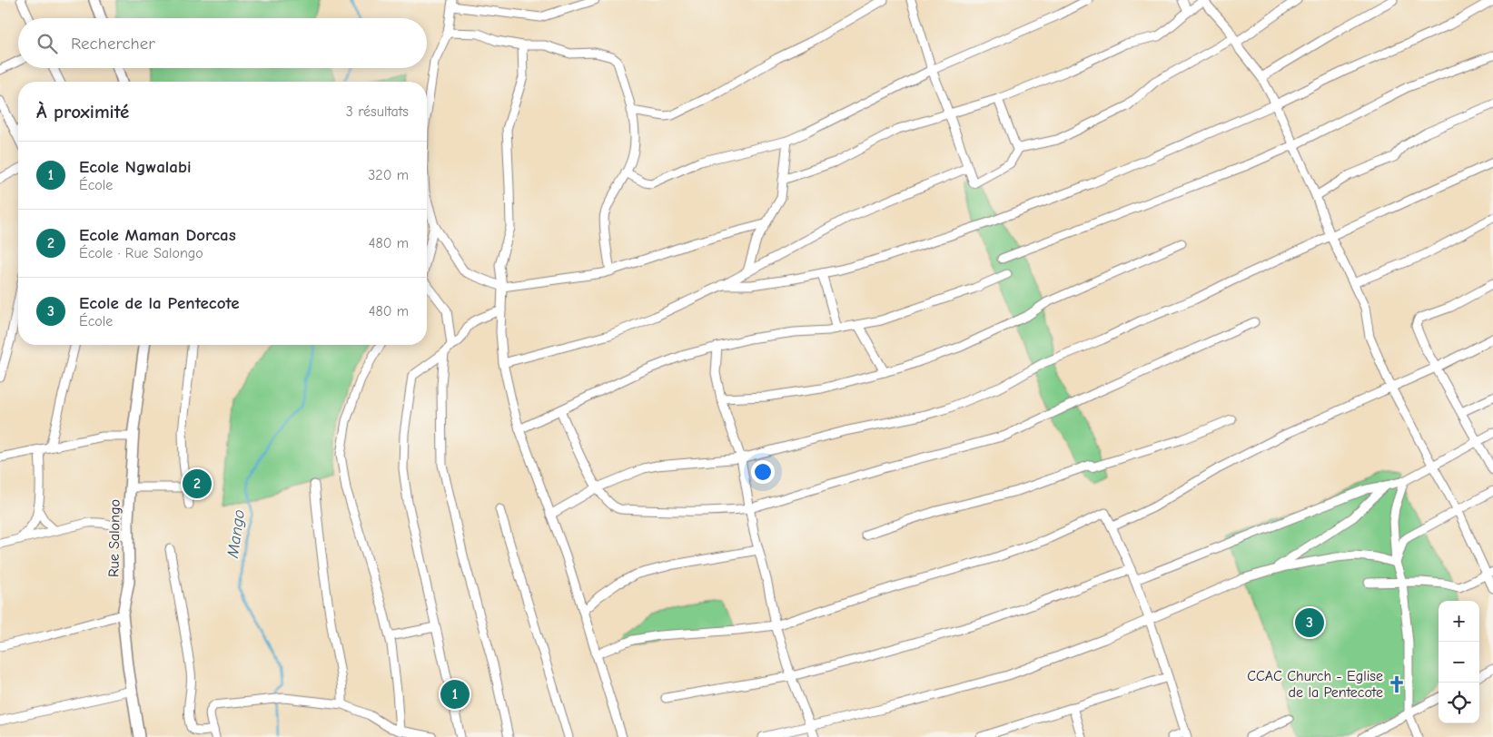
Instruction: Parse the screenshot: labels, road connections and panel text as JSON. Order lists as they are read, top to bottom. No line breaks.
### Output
{"streets":{"street":["Rue Salongo"]},"water":["Mango"],"places":{"church":["CCAC Church - Eglise de la Pentecote"]},"page":{"search":"Rechercher","heading":["À proximité","3 résultats"],"list":[{"mark":"1","name":"Ecole Ngwalabi","note":"École","value":"320 m"},{"mark":"2","name":"Ecole Maman Dorcas","note":"École · Rue Salongo","value":"480 m"},{"mark":"3","name":"Ecole de la Pentecote","note":"École","value":"480 m"}],"pins":["2","3","1"],"map_buttons":["+","−"]}}
